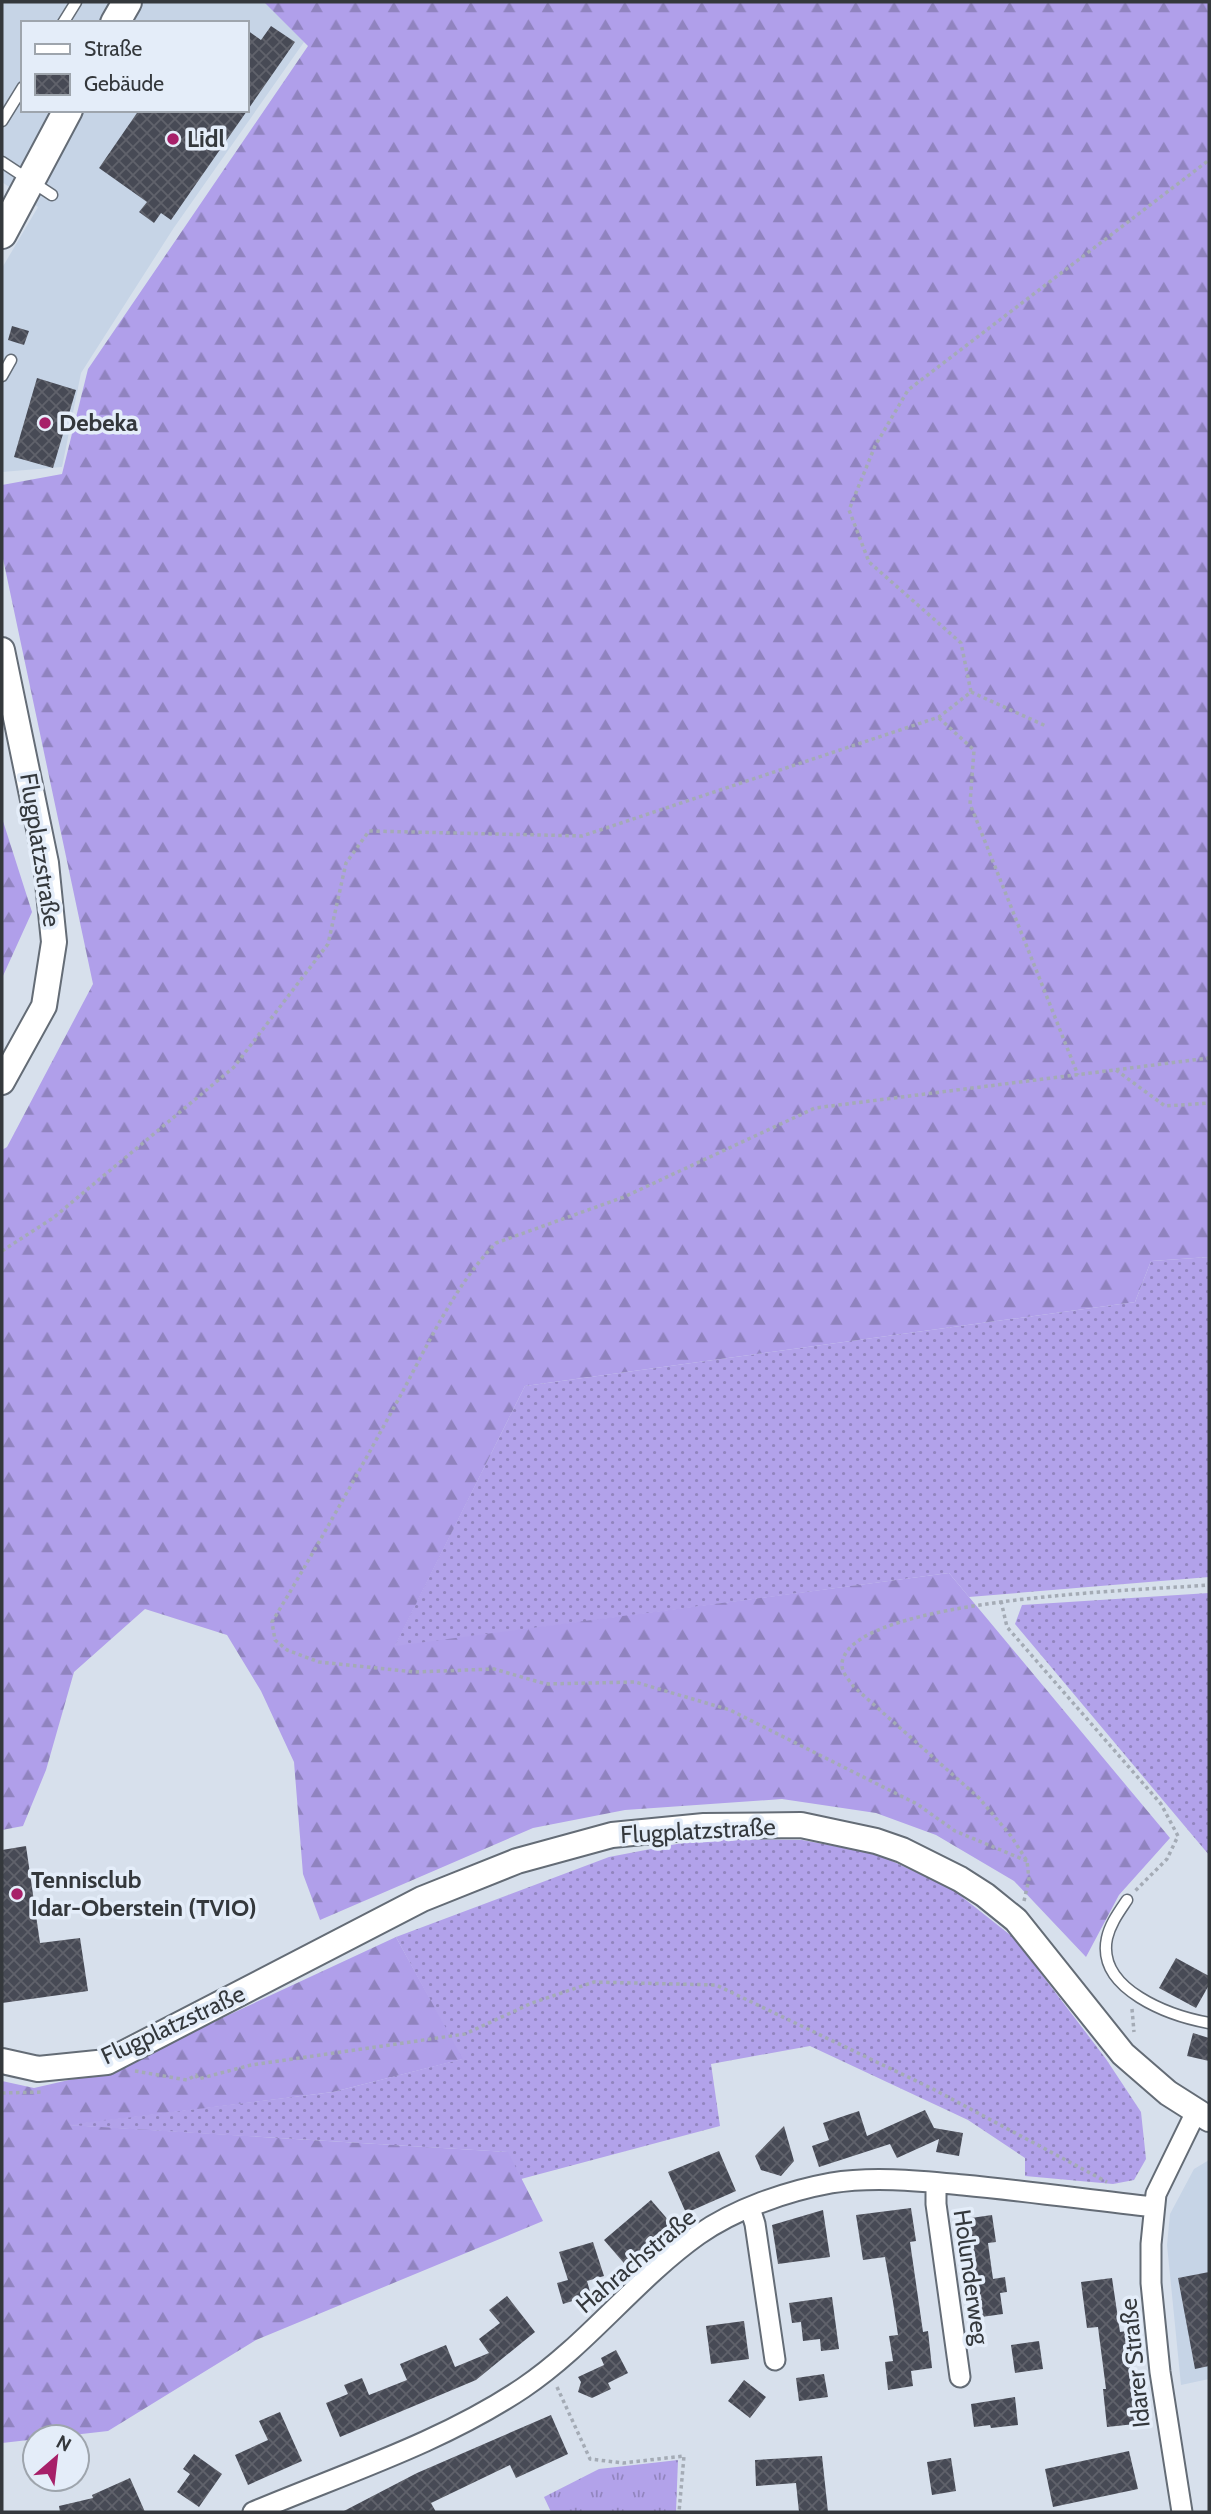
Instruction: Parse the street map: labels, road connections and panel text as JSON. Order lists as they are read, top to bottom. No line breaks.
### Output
{"streets":{"street":["Flugplatzstraße","Hahrachstraße","Holunderweg","Idarer Straße"]},"crossings":[["Hahrachstraße","Holunderweg"],["Hahrachstraße","Idarer Straße"]],"places":["Lidl","Debeka","Tennisclub Idar-Oberstein (TVIO)"],"legend":["Straße","Gebäude"],"north":"top right"}
